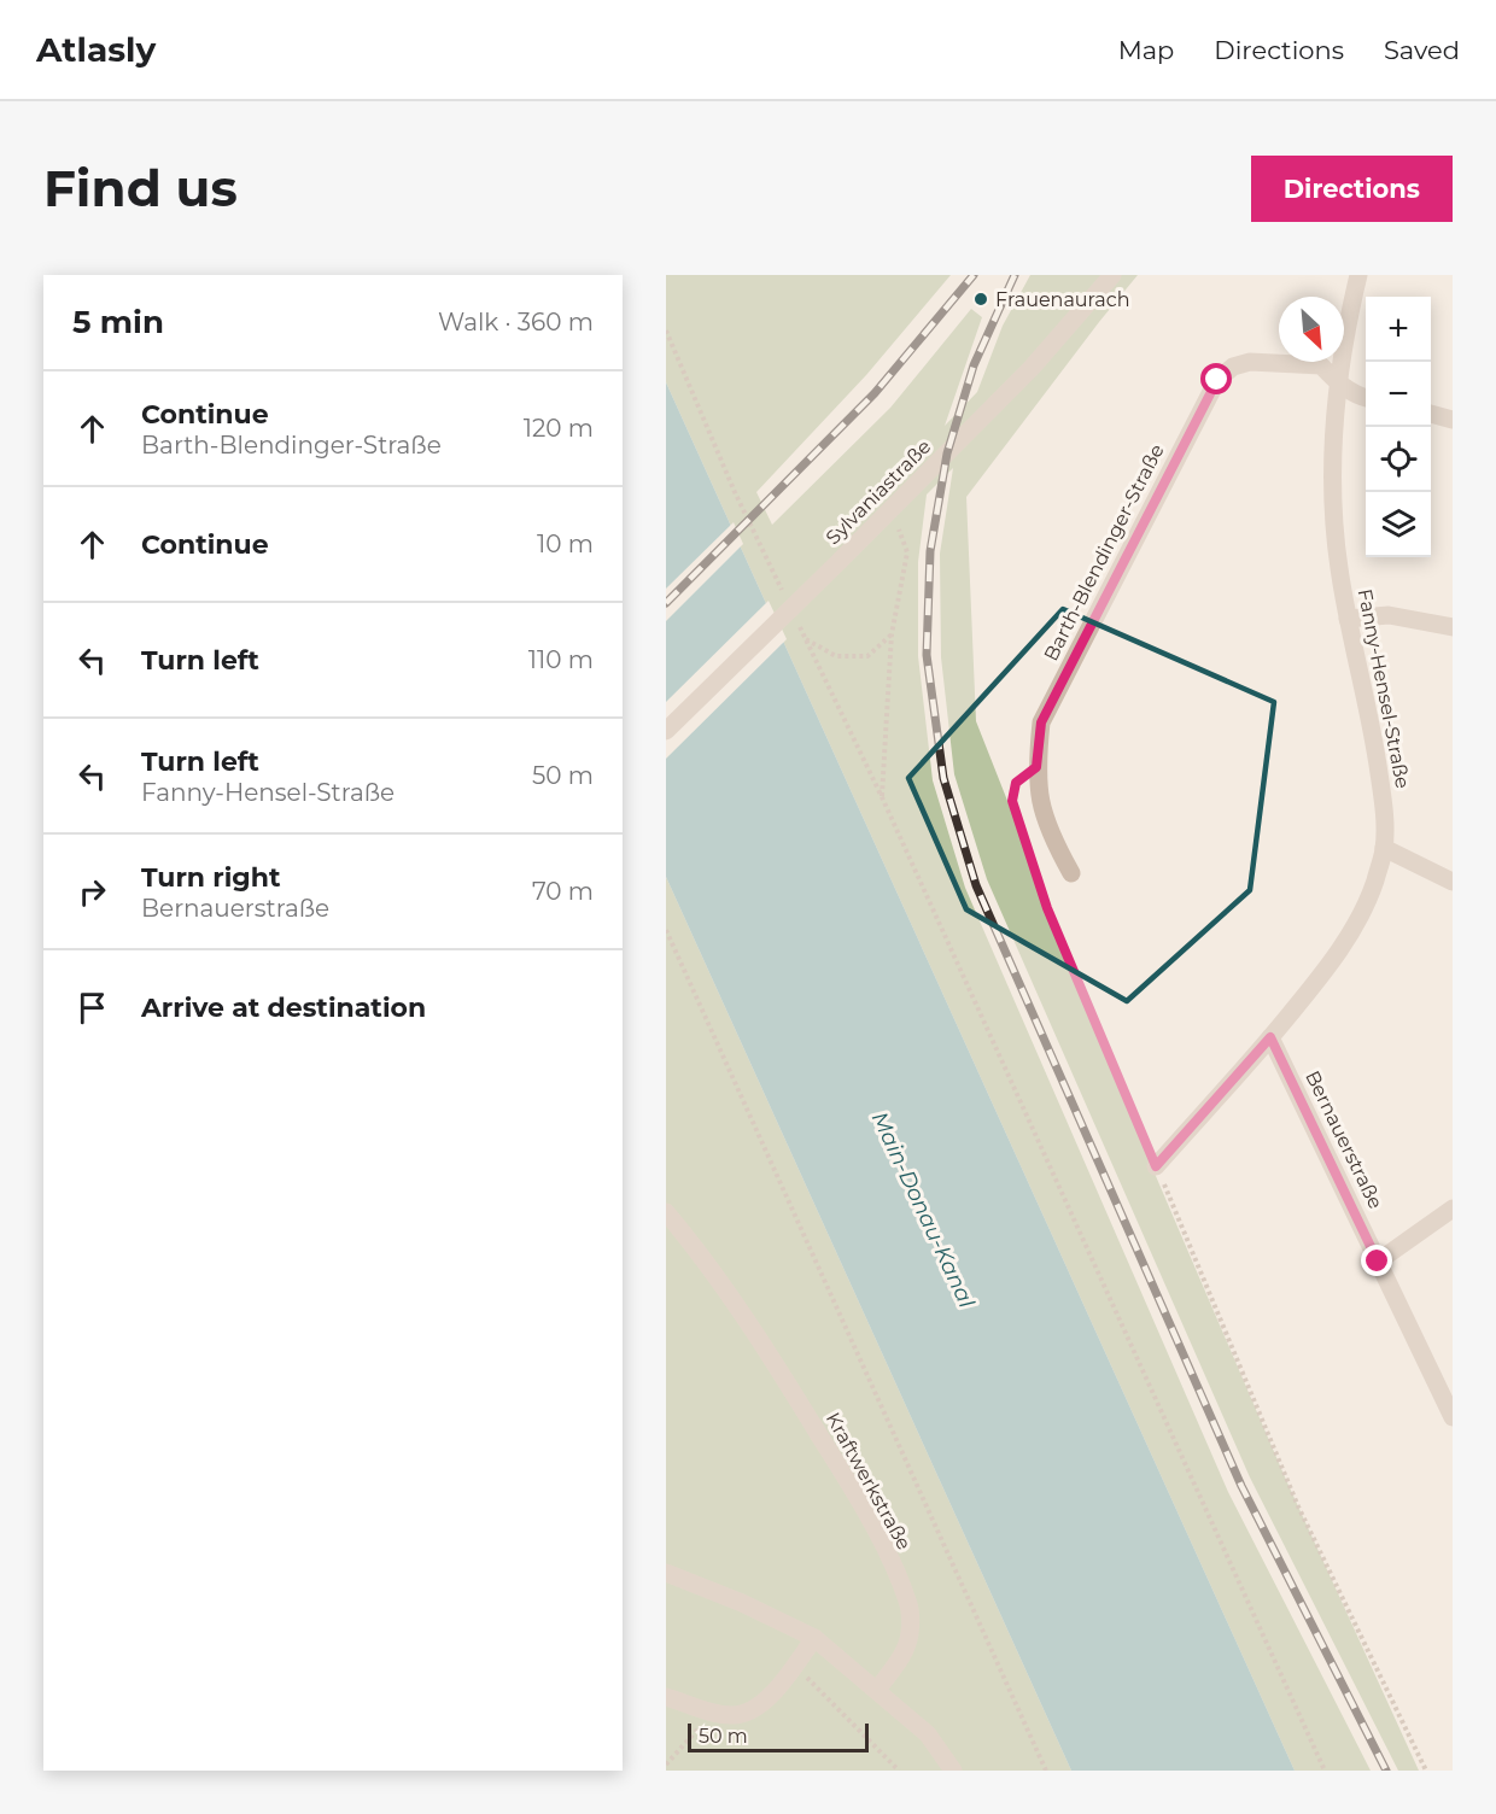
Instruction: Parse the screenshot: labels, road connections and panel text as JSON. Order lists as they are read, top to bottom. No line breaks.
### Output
{"streets":{"street":["Sylvaniastraße","Barth-Blendinger-Straße","Fanny-Hensel-Straße","Bernauerstraße","Kraftwerkstraße"]},"crossings":[["Barth-Blendinger-Straße","Fanny-Hensel-Straße"],["Fanny-Hensel-Straße","Bernauerstraße"]],"water":["Main-Donau-Kanal"],"places":["Frauenaurach"],"scale_bar":"50 m","north":"bottom right","page":{"header":"Atlasly","nav":["Map","Directions","Saved"],"buttons":"Directions","title":"Find us","heading":["5 min","Walk · 360 m"],"map_buttons":["+","−"],"list":[["Continue","Barth-Blendinger-Straße","120 m"],["Continue","10 m"],["Turn left","110 m"],["Turn left","Fanny-Hensel-Straße","50 m"],["Turn right","Bernauerstraße","70 m"],"Arrive at destination"],"scale":"50 m"}}
